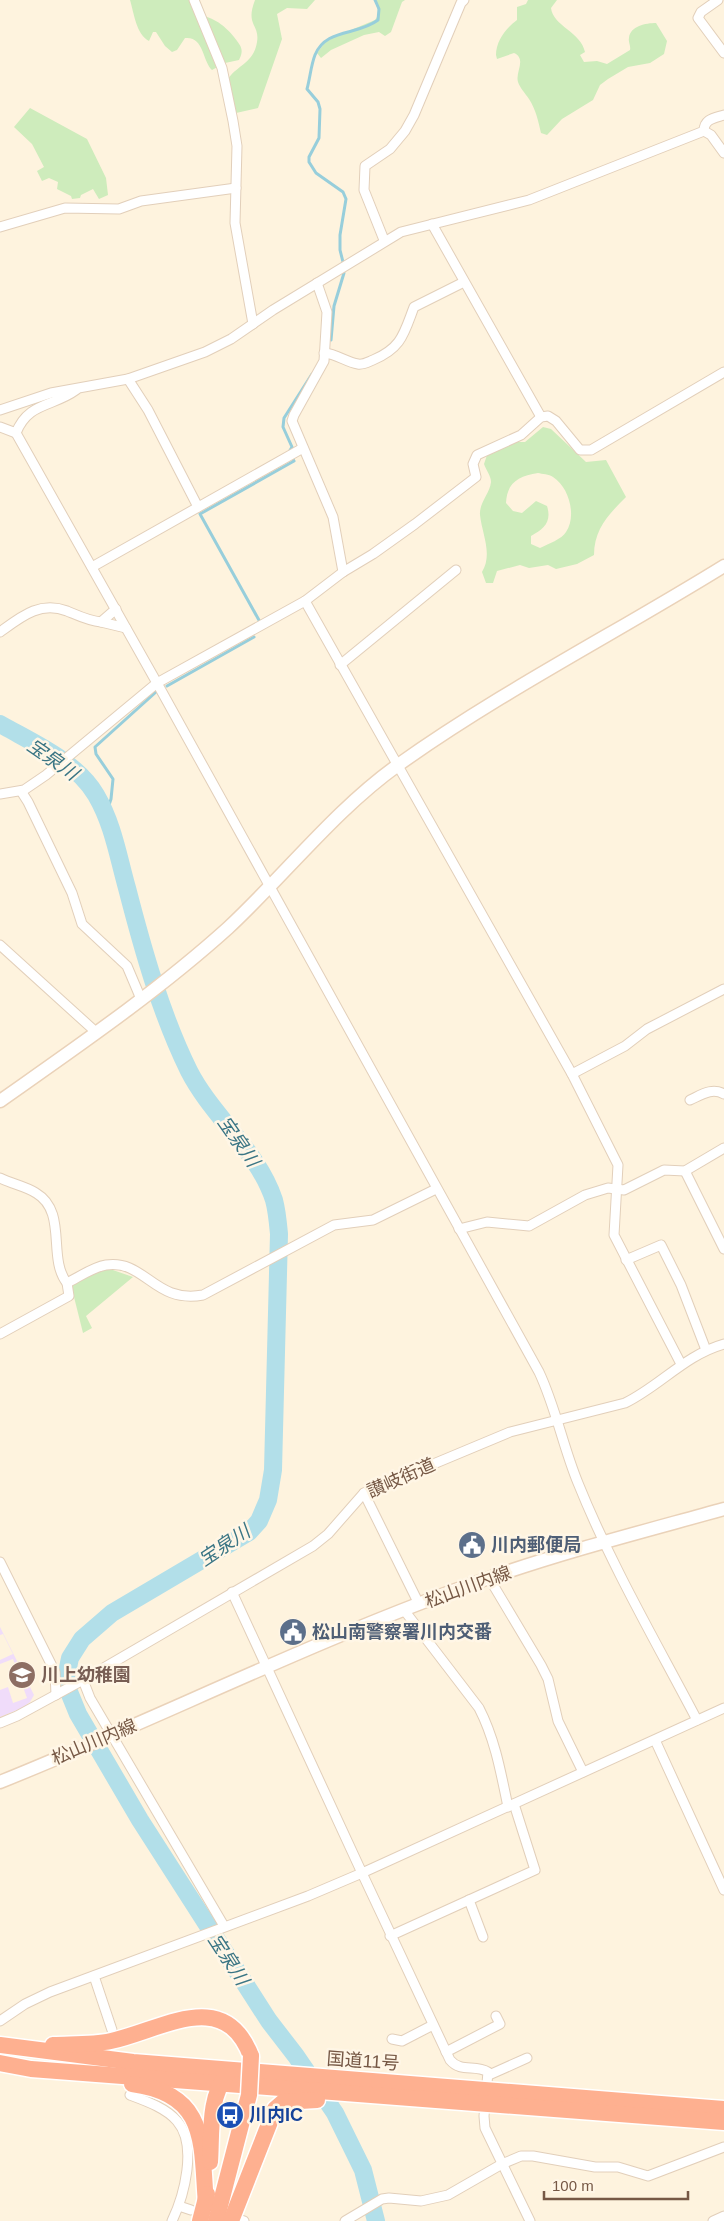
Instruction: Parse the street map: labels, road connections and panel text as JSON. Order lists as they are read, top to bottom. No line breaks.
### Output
{"streets":{"highway":["国道11号"],"street":["讃岐街道","松山川内線"]},"water":["宝泉川"],"places":{"public building":["川内郵便局","松山南警察署川内交番"],"school or university":["川上幼稚園"],"bus stop":["川内IC"]},"scale_bar":"100 m"}
